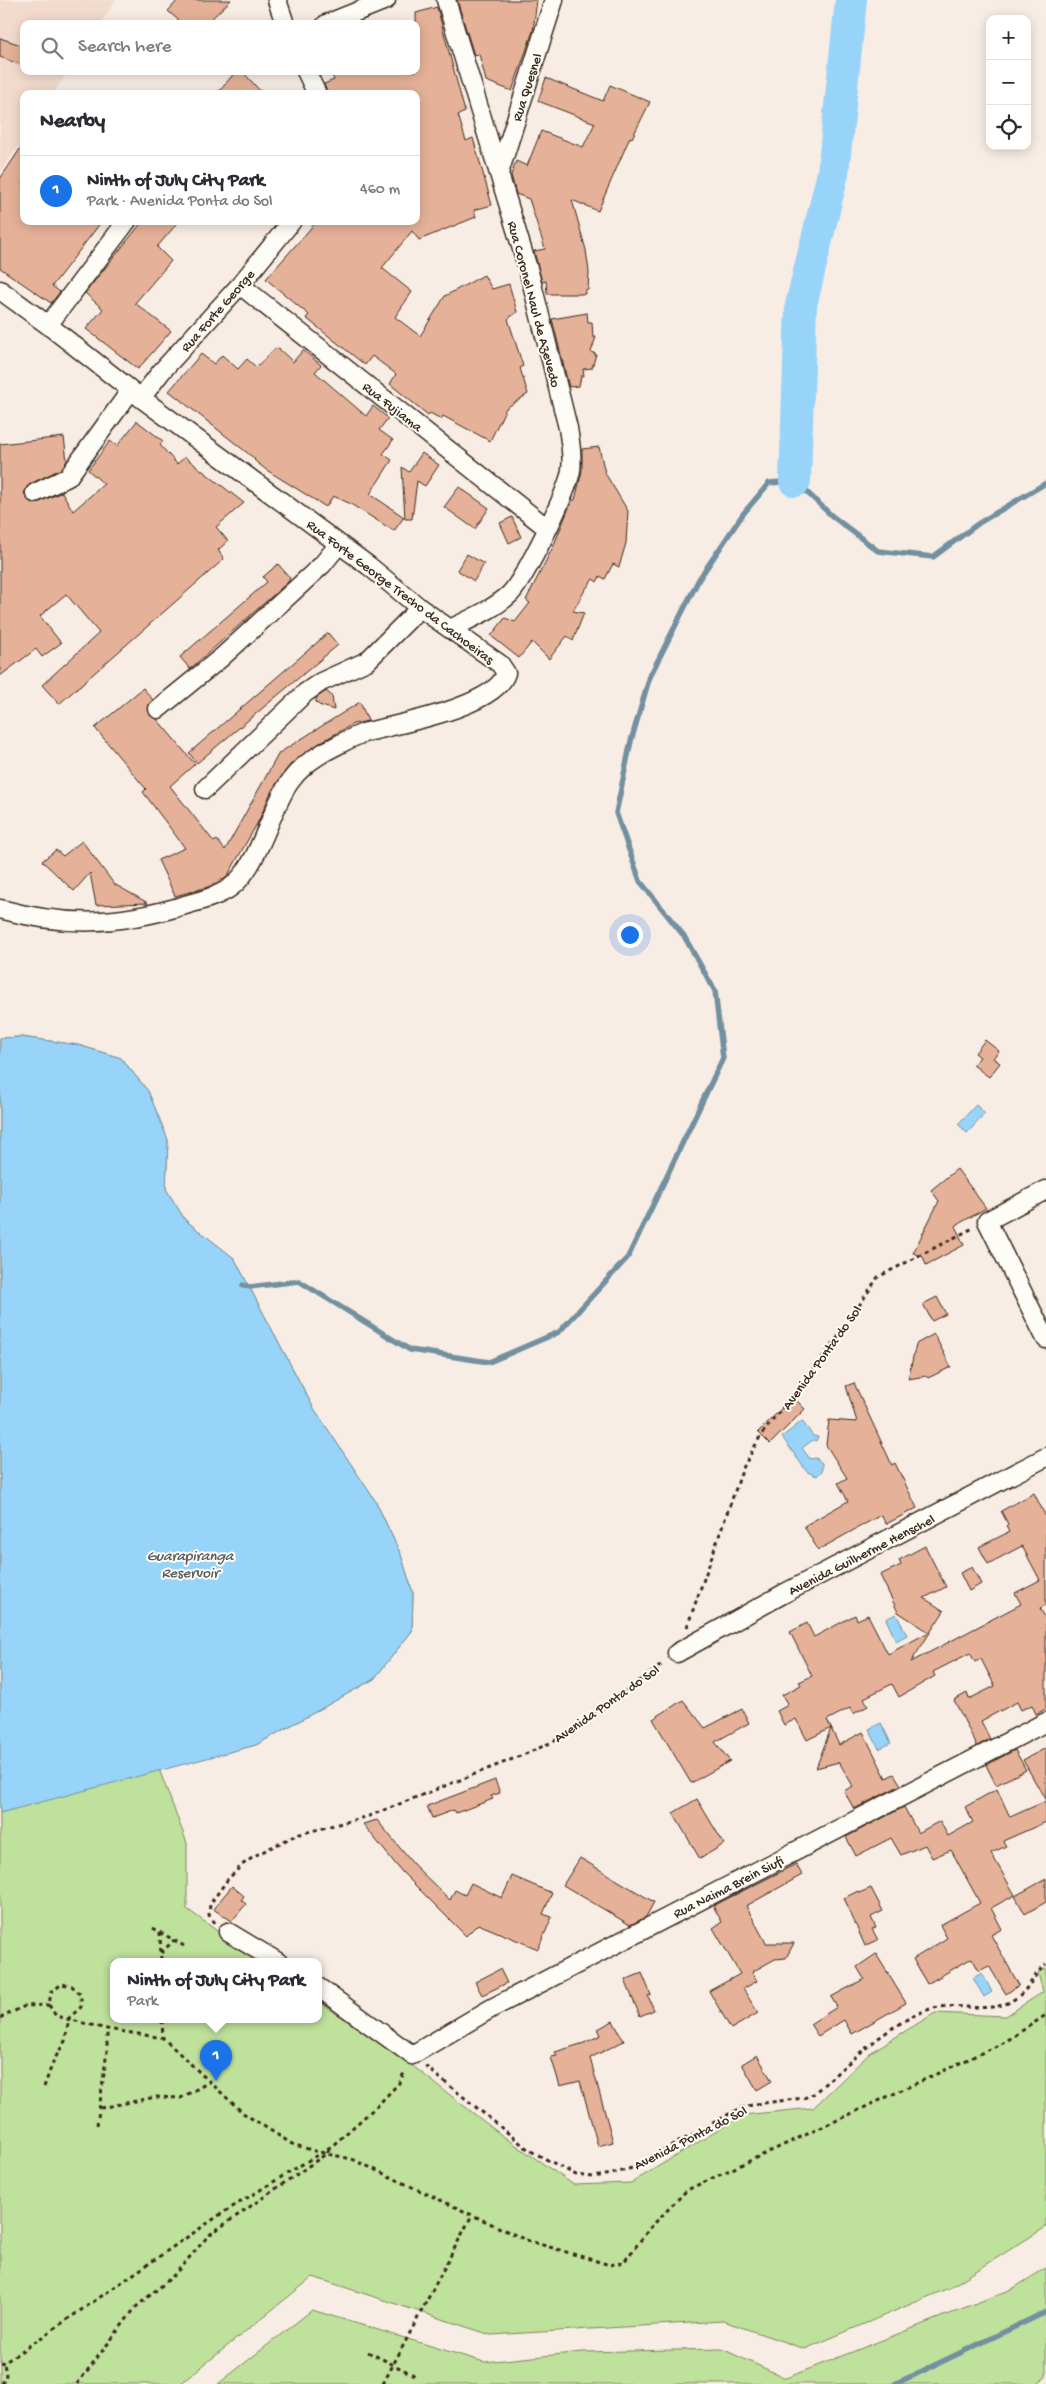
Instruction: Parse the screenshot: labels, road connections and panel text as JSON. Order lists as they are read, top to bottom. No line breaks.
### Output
{"streets":{"street":["Rua Quesnel","Rua Coronel Naul de Azevedo","Rua Forte George","Rua Fujiama","Rua Forte George Trecho da Cachoeiras","Avenida Guilherme Henschel","Rua Naima Brein Siufi"],"path":["Avenida Ponta do Sol"]},"crossings":[["Rua Quesnel","Rua Coronel Naul de Azevedo"],["Rua Coronel Naul de Azevedo","Rua Fujiama"],["Rua Coronel Naul de Azevedo","Rua Forte George Trecho da Cachoeiras"],["Rua Forte George","Rua Fujiama"],["Rua Forte George","Rua Forte George Trecho da Cachoeiras"],["Avenida Ponta do Sol","Avenida Guilherme Henschel"],["Avenida Ponta do Sol","Rua Naima Brein Siufi"]],"water":["Guarapiranga Reservoir"],"page":{"map_buttons":["+","−"],"search":"Search here","heading":"Nearby","list":[{"mark":"1","name":"Ninth of July City Park","note":"Park · Avenida Ponta do Sol","value":"460 m"}],"popup":["Ninth of July City Park","Park"],"pins":"1"}}
